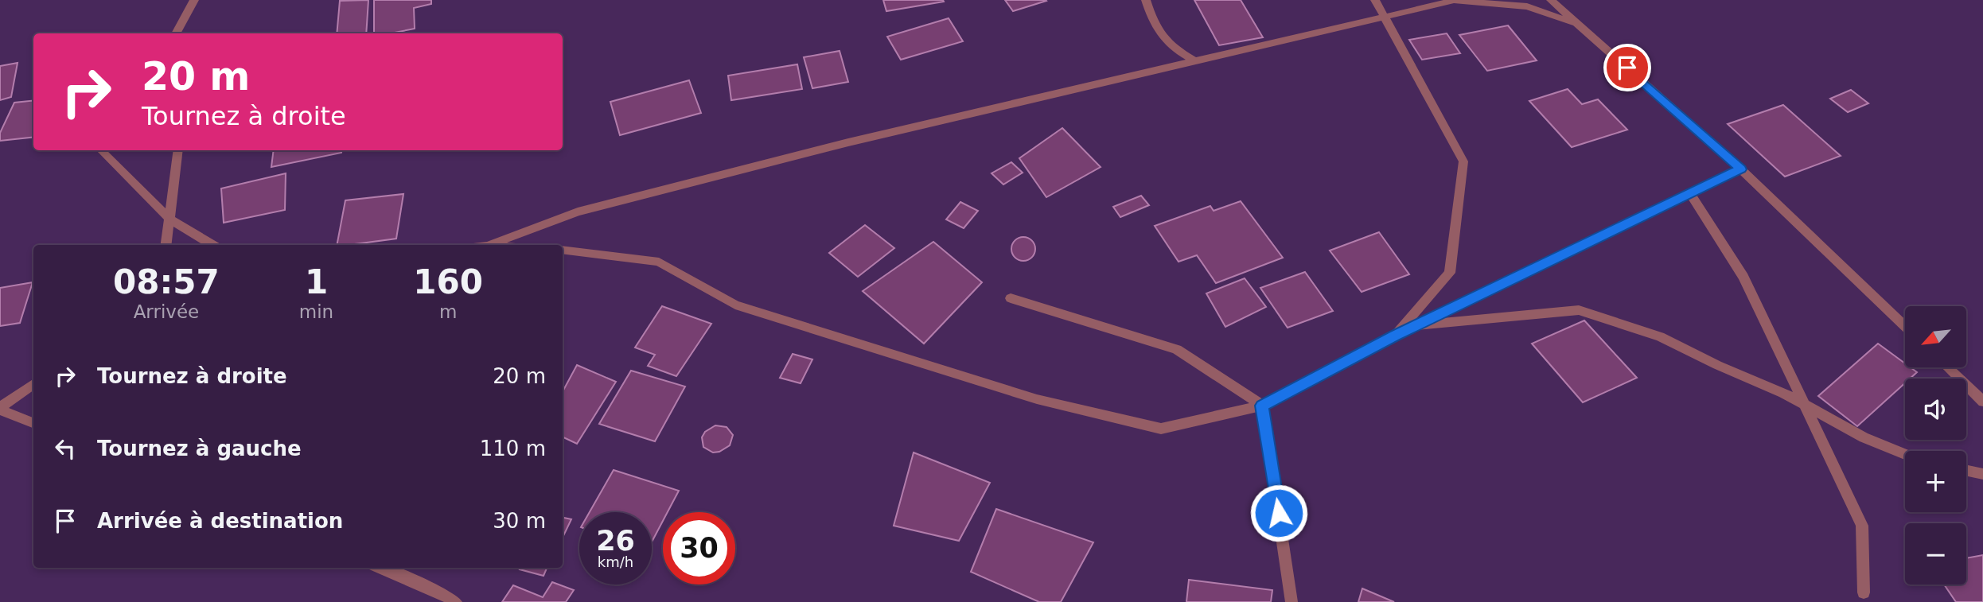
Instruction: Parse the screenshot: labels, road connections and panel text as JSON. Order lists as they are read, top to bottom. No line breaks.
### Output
{"north":"bottom left","page":{"turn":["20 m","Tournez à droite"],"eta":["08:57","Arrivée","1","min","160","m"],"map_buttons":["+","−"],"list":[{"name":"Tournez à droite","value":"20 m"},{"name":"Tournez à gauche","value":"110 m"},{"name":"Arrivée à destination","value":"30 m"}],"speed":"26 km/h","limit":"30"}}
